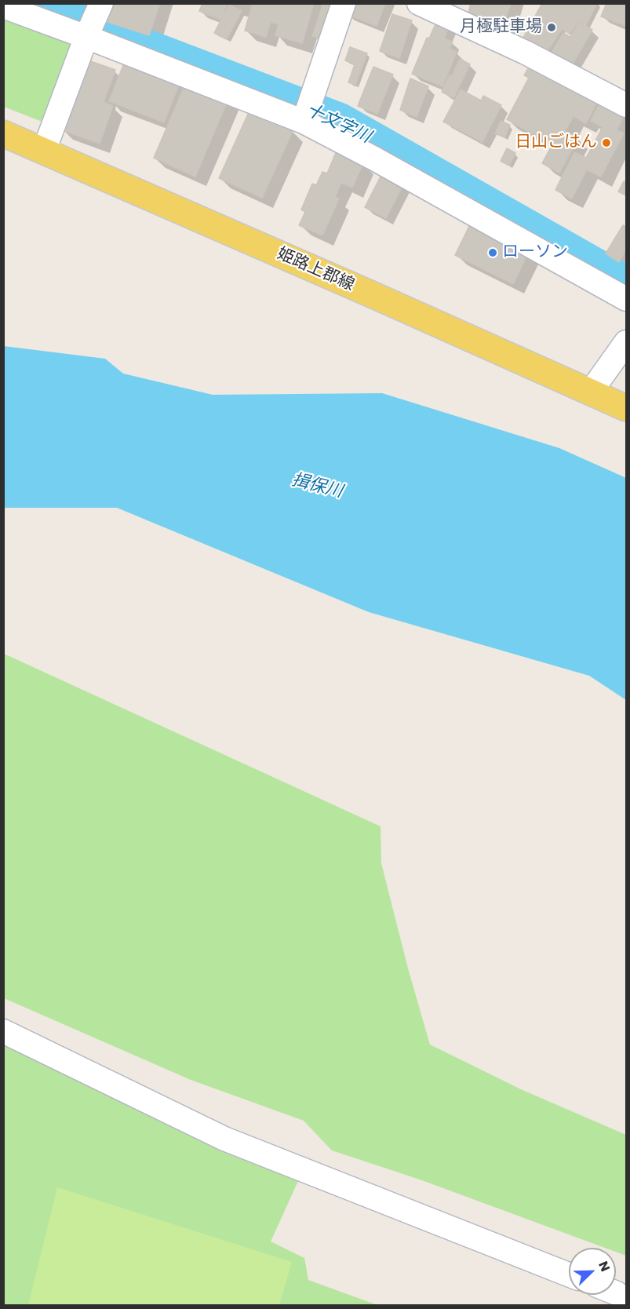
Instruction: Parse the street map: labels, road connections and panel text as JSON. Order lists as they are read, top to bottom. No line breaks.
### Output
{"streets":{"main road":["姫路上郡線"]},"water":["十文字川","揖保川"],"places":["月極駐車場","日山ごはん","ローソン"],"north":"top right"}
